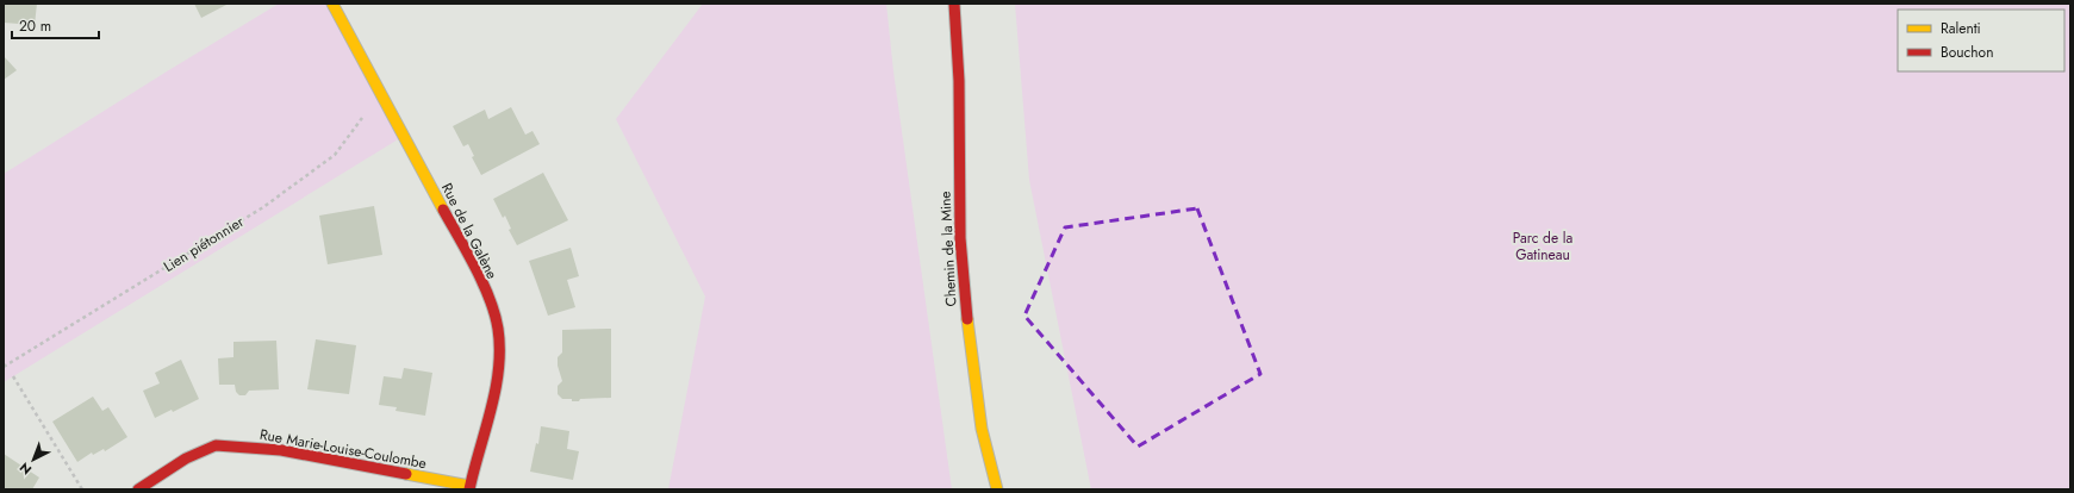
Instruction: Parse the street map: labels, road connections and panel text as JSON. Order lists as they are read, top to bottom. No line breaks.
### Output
{"streets":{"street":["Rue de la Galène","Chemin de la Mine","Rue Marie-Louise-Coulombe"],"path":["Lien piétonnier"]},"crossings":[["Rue de la Galène","Lien piétonnier"],["Rue de la Galène","Rue Marie-Louise-Coulombe"]],"parks":["Parc de la Gatineau"],"legend":["Ralenti","Bouchon"],"scale_bar":"20 m","north":"bottom left"}
